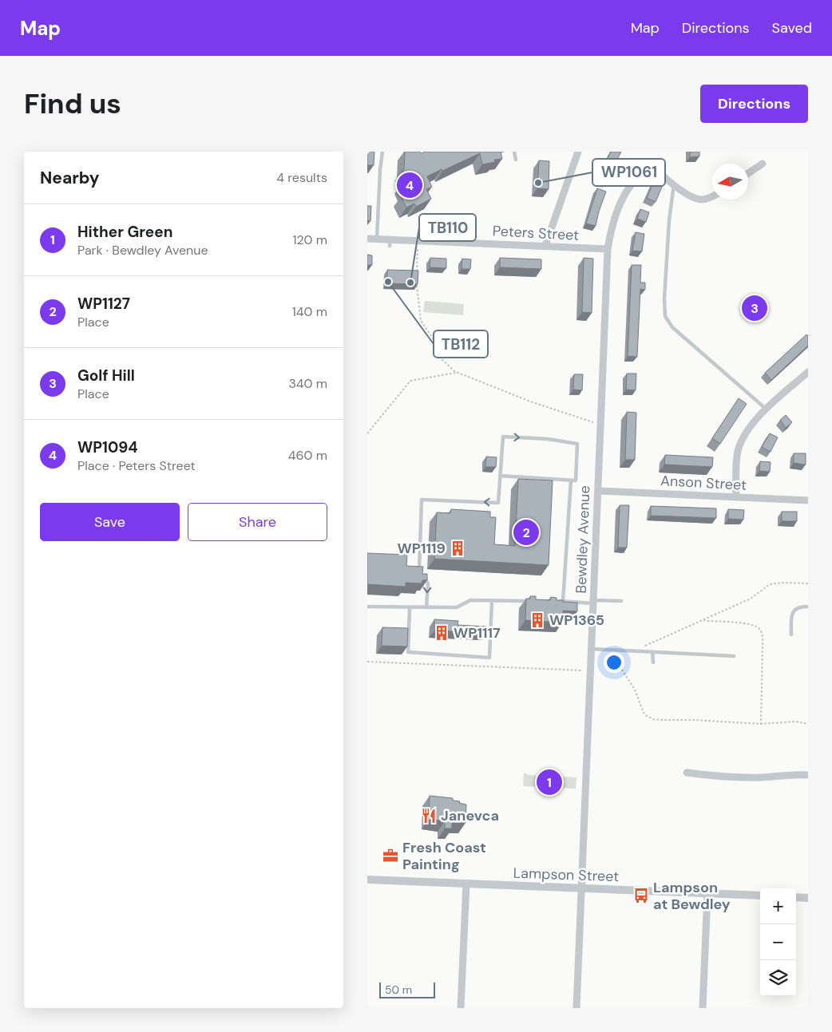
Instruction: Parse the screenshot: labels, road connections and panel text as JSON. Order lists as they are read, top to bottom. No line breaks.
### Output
{"streets":{"street":["Peters Street","Anson Street","Bewdley Avenue","Lampson Street"]},"crossings":[["Peters Street","Bewdley Avenue"],["Anson Street","Bewdley Avenue"],["Bewdley Avenue","Lampson Street"]],"places":{"other":["WP1061","TB112","TB110"],"building":["WP1119","WP1365","WP1117"],"restaurant":["Janevca"],"office":["Fresh Coast Painting"],"bus stop":["Lampson at Bewdley"]},"scale_bar":"50 m","north":"left","page":{"header":"Map","nav":["Map","Directions","Saved"],"buttons":["Directions",["Save","Share"]],"title":"Find us","heading":["Nearby","4 results"],"pins":["4","3","2","1"],"list":[{"mark":"1","name":"Hither Green","note":"Park · Bewdley Avenue","value":"120 m"},{"mark":"2","name":"WP1127","note":"Place","value":"140 m"},{"mark":"3","name":"Golf Hill","note":"Place","value":"340 m"},{"mark":"4","name":"WP1094","note":"Place · Peters Street","value":"460 m"}],"map_buttons":["+","−"],"scale":"50 m"}}
